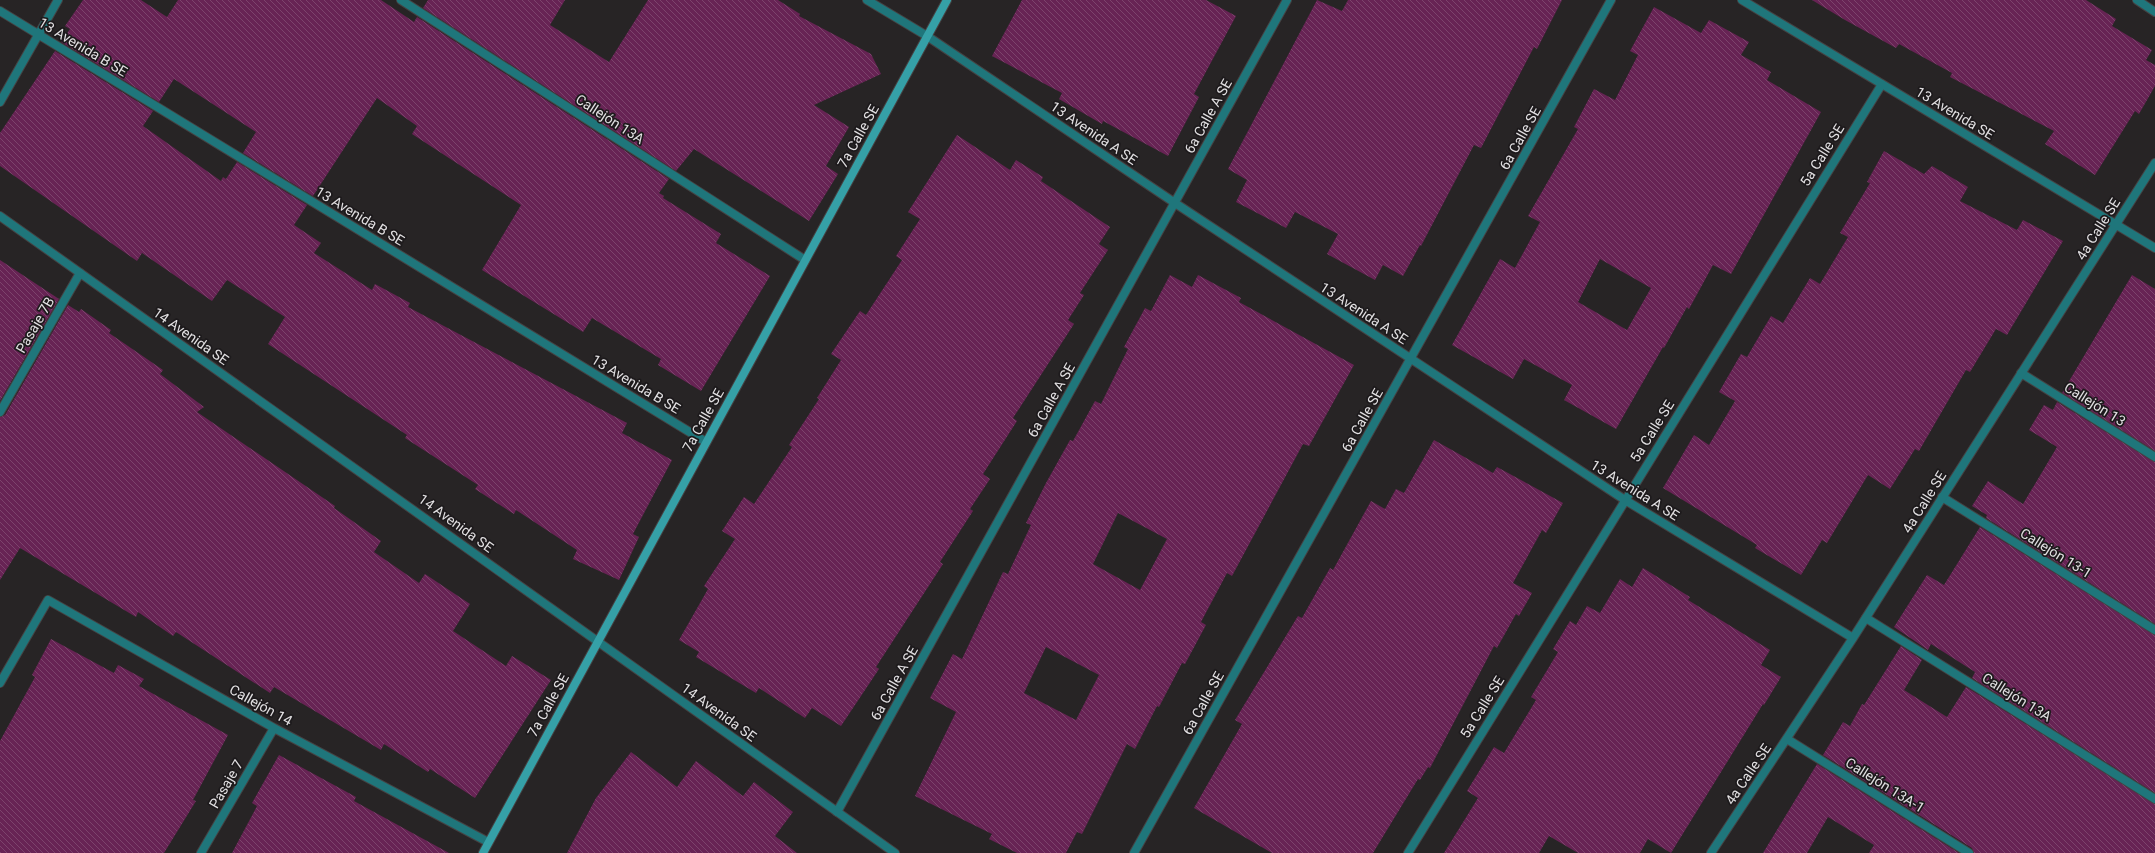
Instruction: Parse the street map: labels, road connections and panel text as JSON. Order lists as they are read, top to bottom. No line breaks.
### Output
{"streets":{"main road":["7a Calle SE"],"street":["13 Avenida B SE","13 Avenida SE","6a Calle A SE","Callejón 13A","13 Avenida A SE","6a Calle SE","5a Calle SE","4a Calle SE","Pasaje 7B","14 Avenida SE","Callejón 13","Callejón 13-1","Callejón 14","Pasaje 7","Callejón 13A-1"]},"crossings":[["13 Avenida B SE","7a Calle SE"],["13 Avenida SE","5a Calle SE"],["13 Avenida SE","4a Calle SE"],["6a Calle A SE","13 Avenida A SE"],["6a Calle A SE","14 Avenida SE"],["Callejón 13A","7a Calle SE"],["Callejón 13A","4a Calle SE"],["13 Avenida A SE","7a Calle SE"],["13 Avenida A SE","6a Calle SE"],["13 Avenida A SE","5a Calle SE"],["13 Avenida A SE","4a Calle SE"],["7a Calle SE","14 Avenida SE"],["7a Calle SE","Callejón 14"],["4a Calle SE","Callejón 13"],["4a Calle SE","Callejón 13-1"],["4a Calle SE","Callejón 13A-1"],["Pasaje 7B","14 Avenida SE"],["Callejón 14","Pasaje 7"]]}
